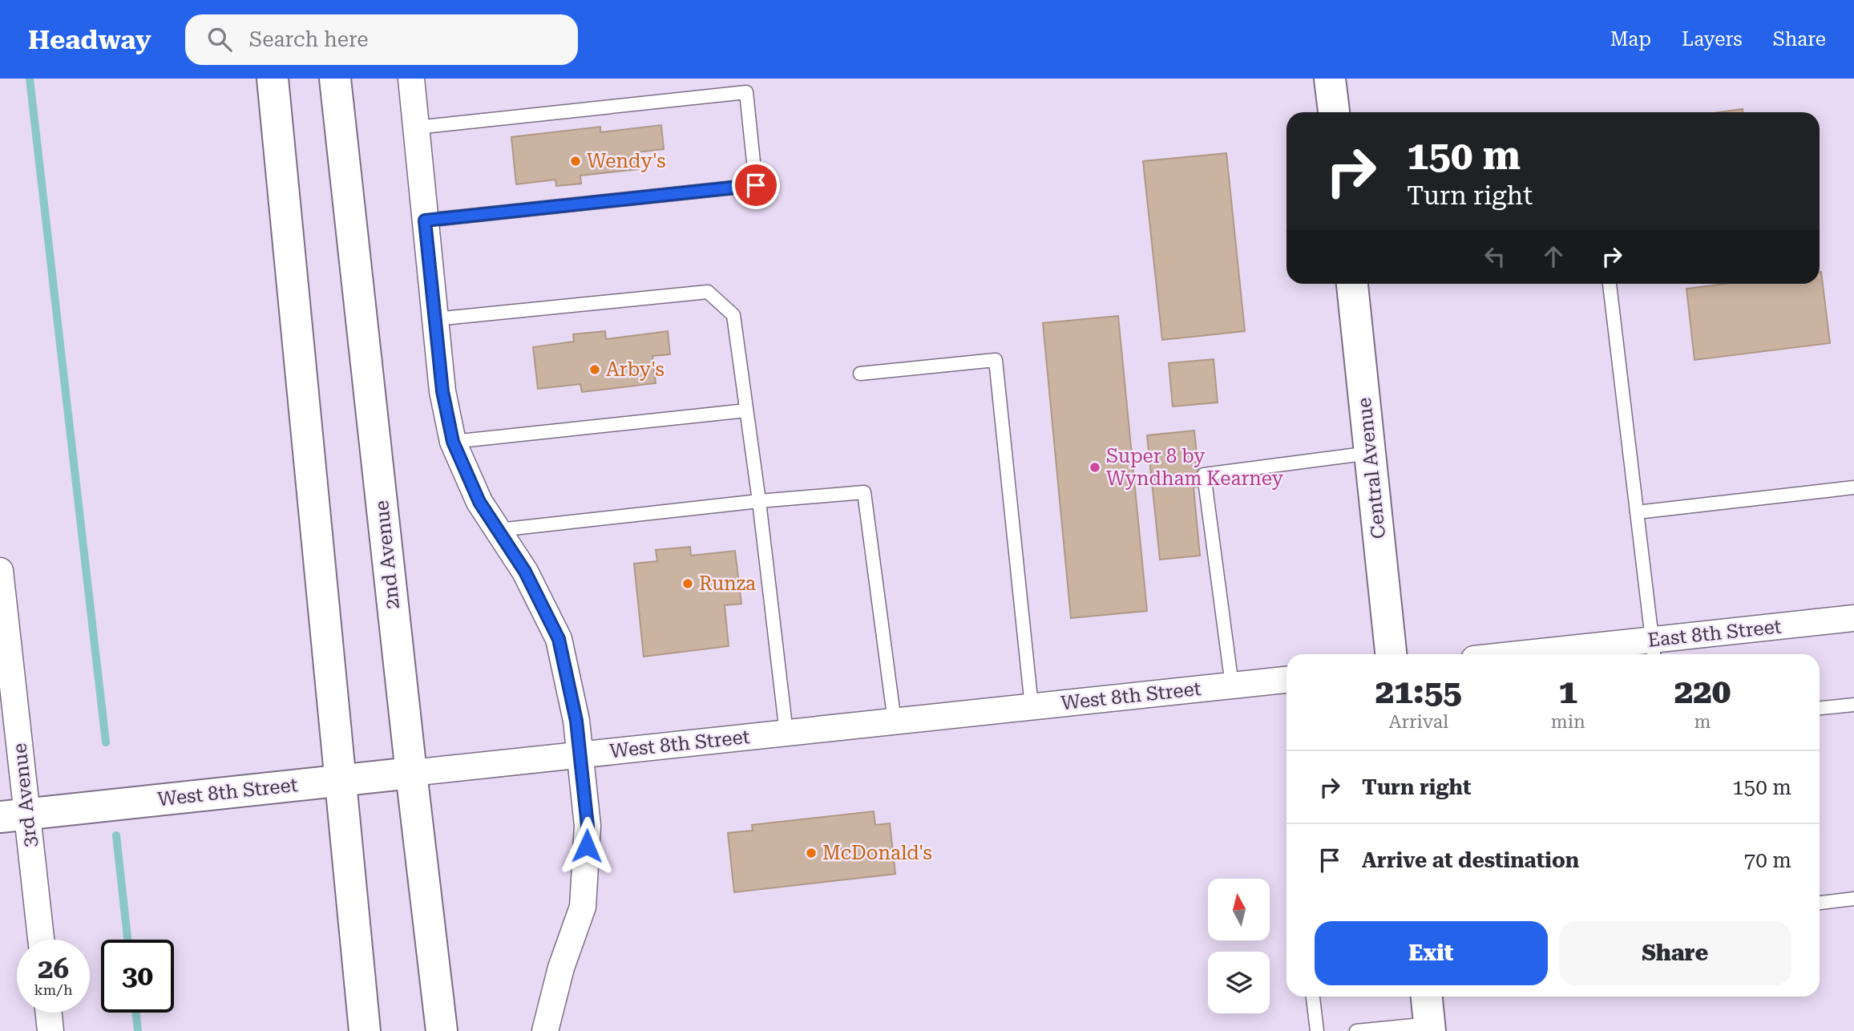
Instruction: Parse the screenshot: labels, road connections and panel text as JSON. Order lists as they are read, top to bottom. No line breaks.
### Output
{"streets":{"main road":["Central Avenue","2nd Avenue","West 8th Street"],"street":["East 8th Street","3rd Avenue"]},"crossings":[["2nd Avenue","West 8th Street"],["West 8th Street","3rd Avenue"]],"places":["Wendy's","Arby's","Super 8 by Wyndham Kearney","Runza","McDonald's"],"north":"top","page":{"header":"Headway","search":"Search here","nav":["Map","Layers","Share"],"turn":["150 m","Turn right"],"eta":["21:55","Arrival","1","min","220","m"],"list":[{"name":"Turn right","value":"150 m"},{"name":"Arrive at destination","value":"70 m"}],"buttons":["Exit","Share"],"speed":"26 km/h","limit":"30"}}
